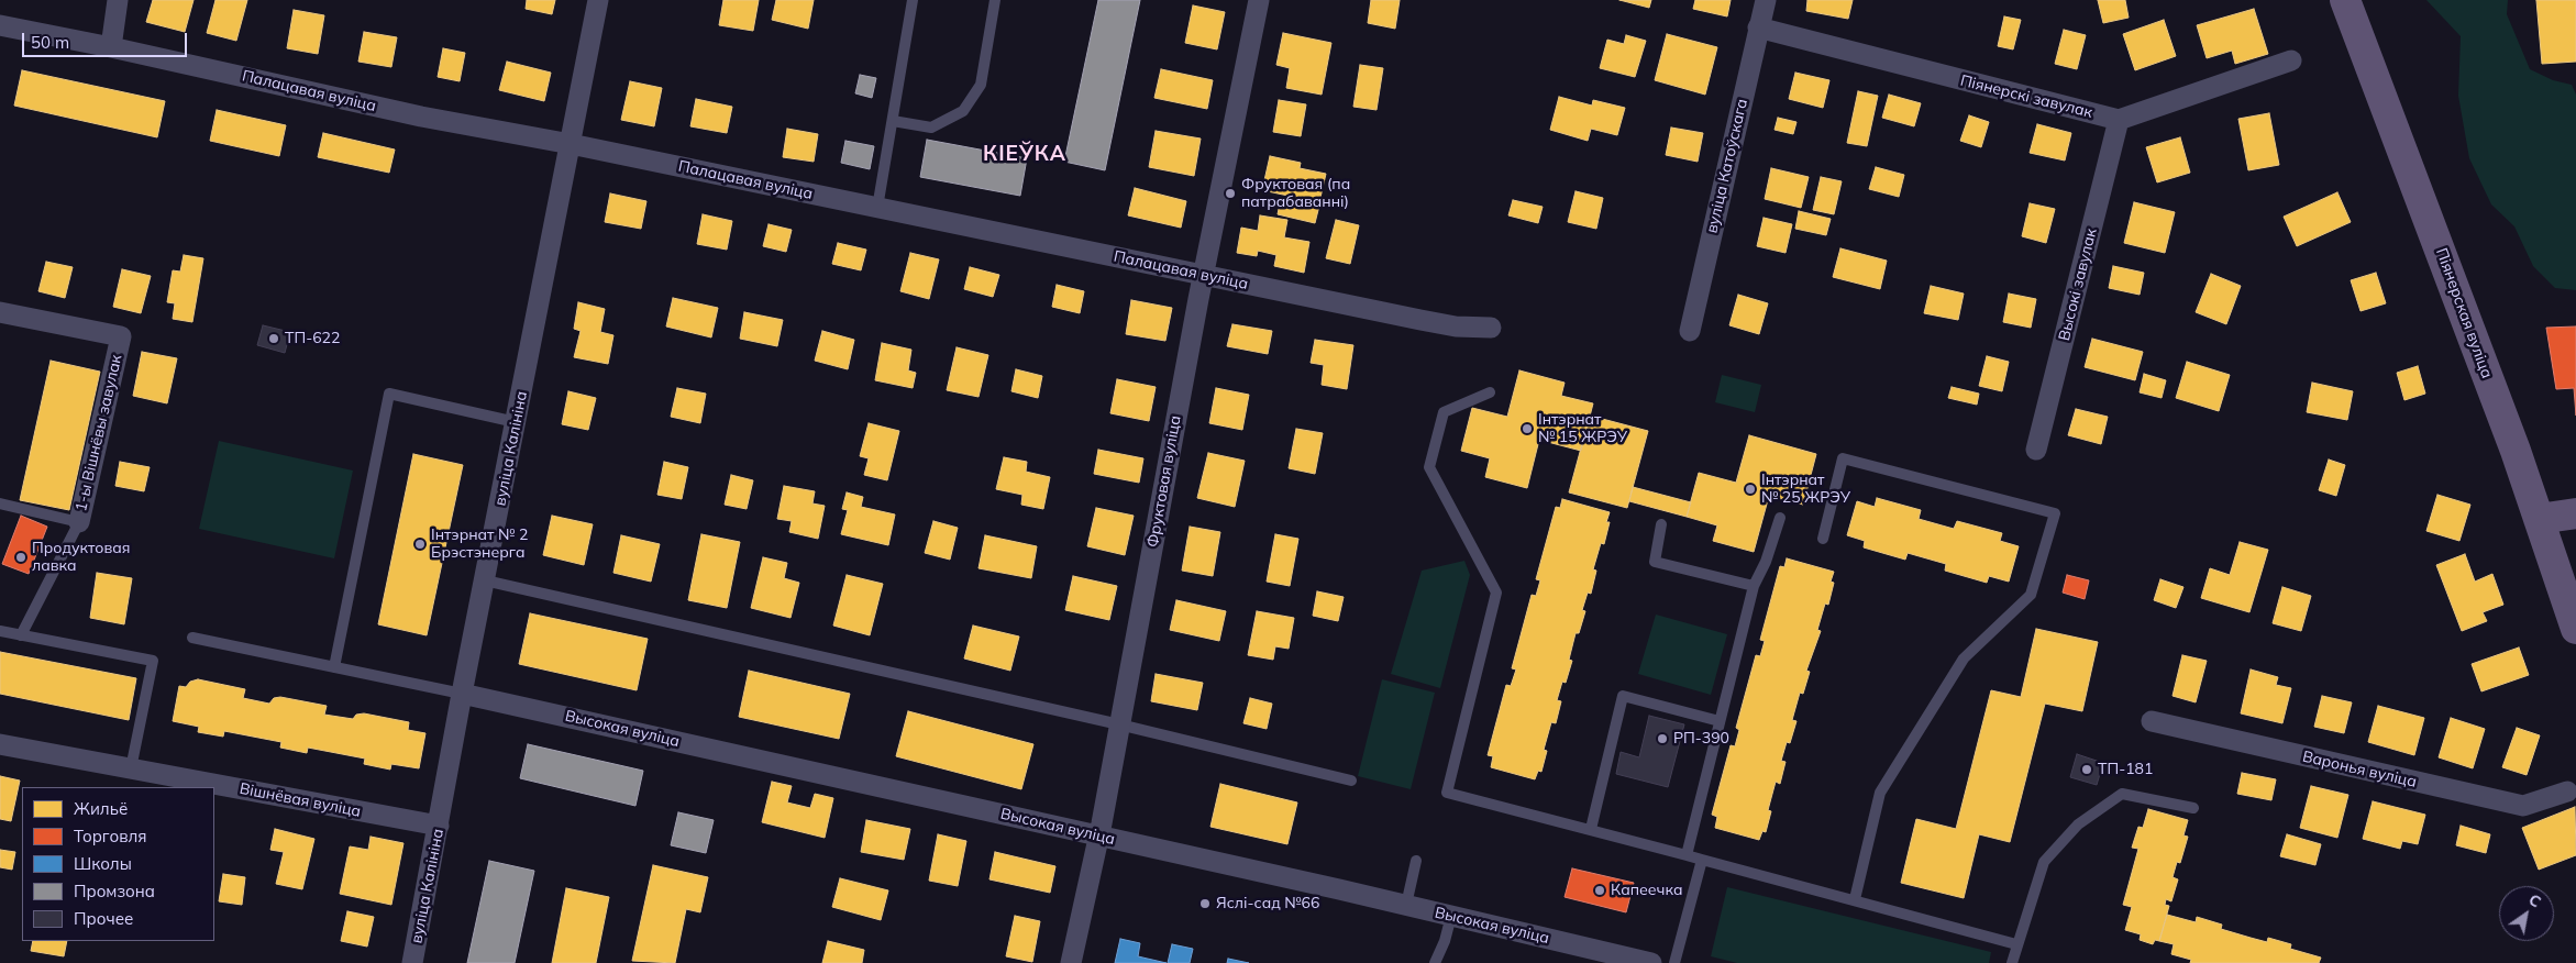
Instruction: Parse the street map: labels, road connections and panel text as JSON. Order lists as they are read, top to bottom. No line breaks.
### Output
{"streets":{"main road":["Піянерская вуліца"],"street":["Палацавая вуліца","Піянерскі завулак","вуліца Катоўскага","Высокі завулак","1-ы Вішнёвы завулак","вуліца Калініна","Фруктовая вуліца","Высокая вуліца","Варонья вуліца","Вішнёвая вуліца"]},"crossings":[["Палацавая вуліца","вуліца Калініна"],["Палацавая вуліца","Фруктовая вуліца"],["Піянерскі завулак","вуліца Катоўскага"],["Піянерскі завулак","Высокі завулак"],["вуліца Калініна","Высокая вуліца"],["вуліца Калініна","Вішнёвая вуліца"],["Фруктовая вуліца","Высокая вуліца"]],"districts":["КІЕЎКА"],"places":["Фруктовая (па патрабаванні)","ТП-622","Інтэрнат № 15 ЖРЭУ","Інтэрнат № 25 ЖРЭУ","Інтэрнат № 2 Брэстэнерга","Продуктовая лавка","РП-390","ТП-181","Капеечка","Яслі-сад №66"],"legend":["Жильё","Торговля","Школы","Промзона","Прочее"],"scale_bar":"50 m","north":"top right"}
